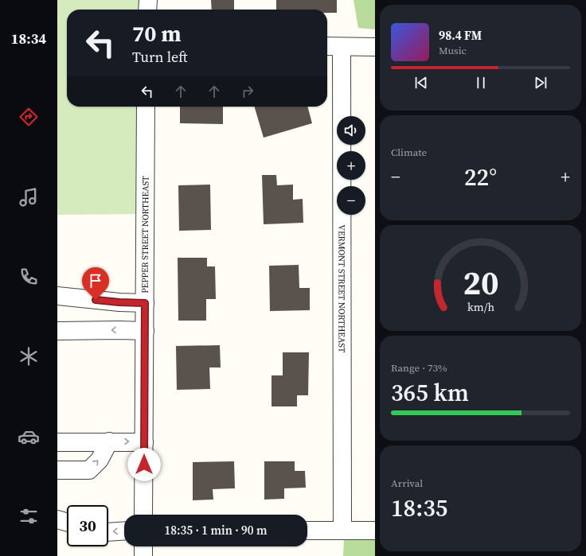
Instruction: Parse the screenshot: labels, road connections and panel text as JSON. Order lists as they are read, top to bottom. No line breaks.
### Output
{"streets":{"street":["PEPPER STREET NORTHEAST","VERMONT STREET NORTHEAST"]},"page":{"tabs":"18:34","turn":["70 m","Turn left"],"song":["98.4 FM","Music"],"tile":["Climate",["Range · 73%","365 km"],["Arrival","18:35"]],"map_buttons":["+","−"],"heat":["−","22°","+"],"limit":"30","trip":"18:35 · 1 min · 90 m","gauge":["20","km/h"]}}
